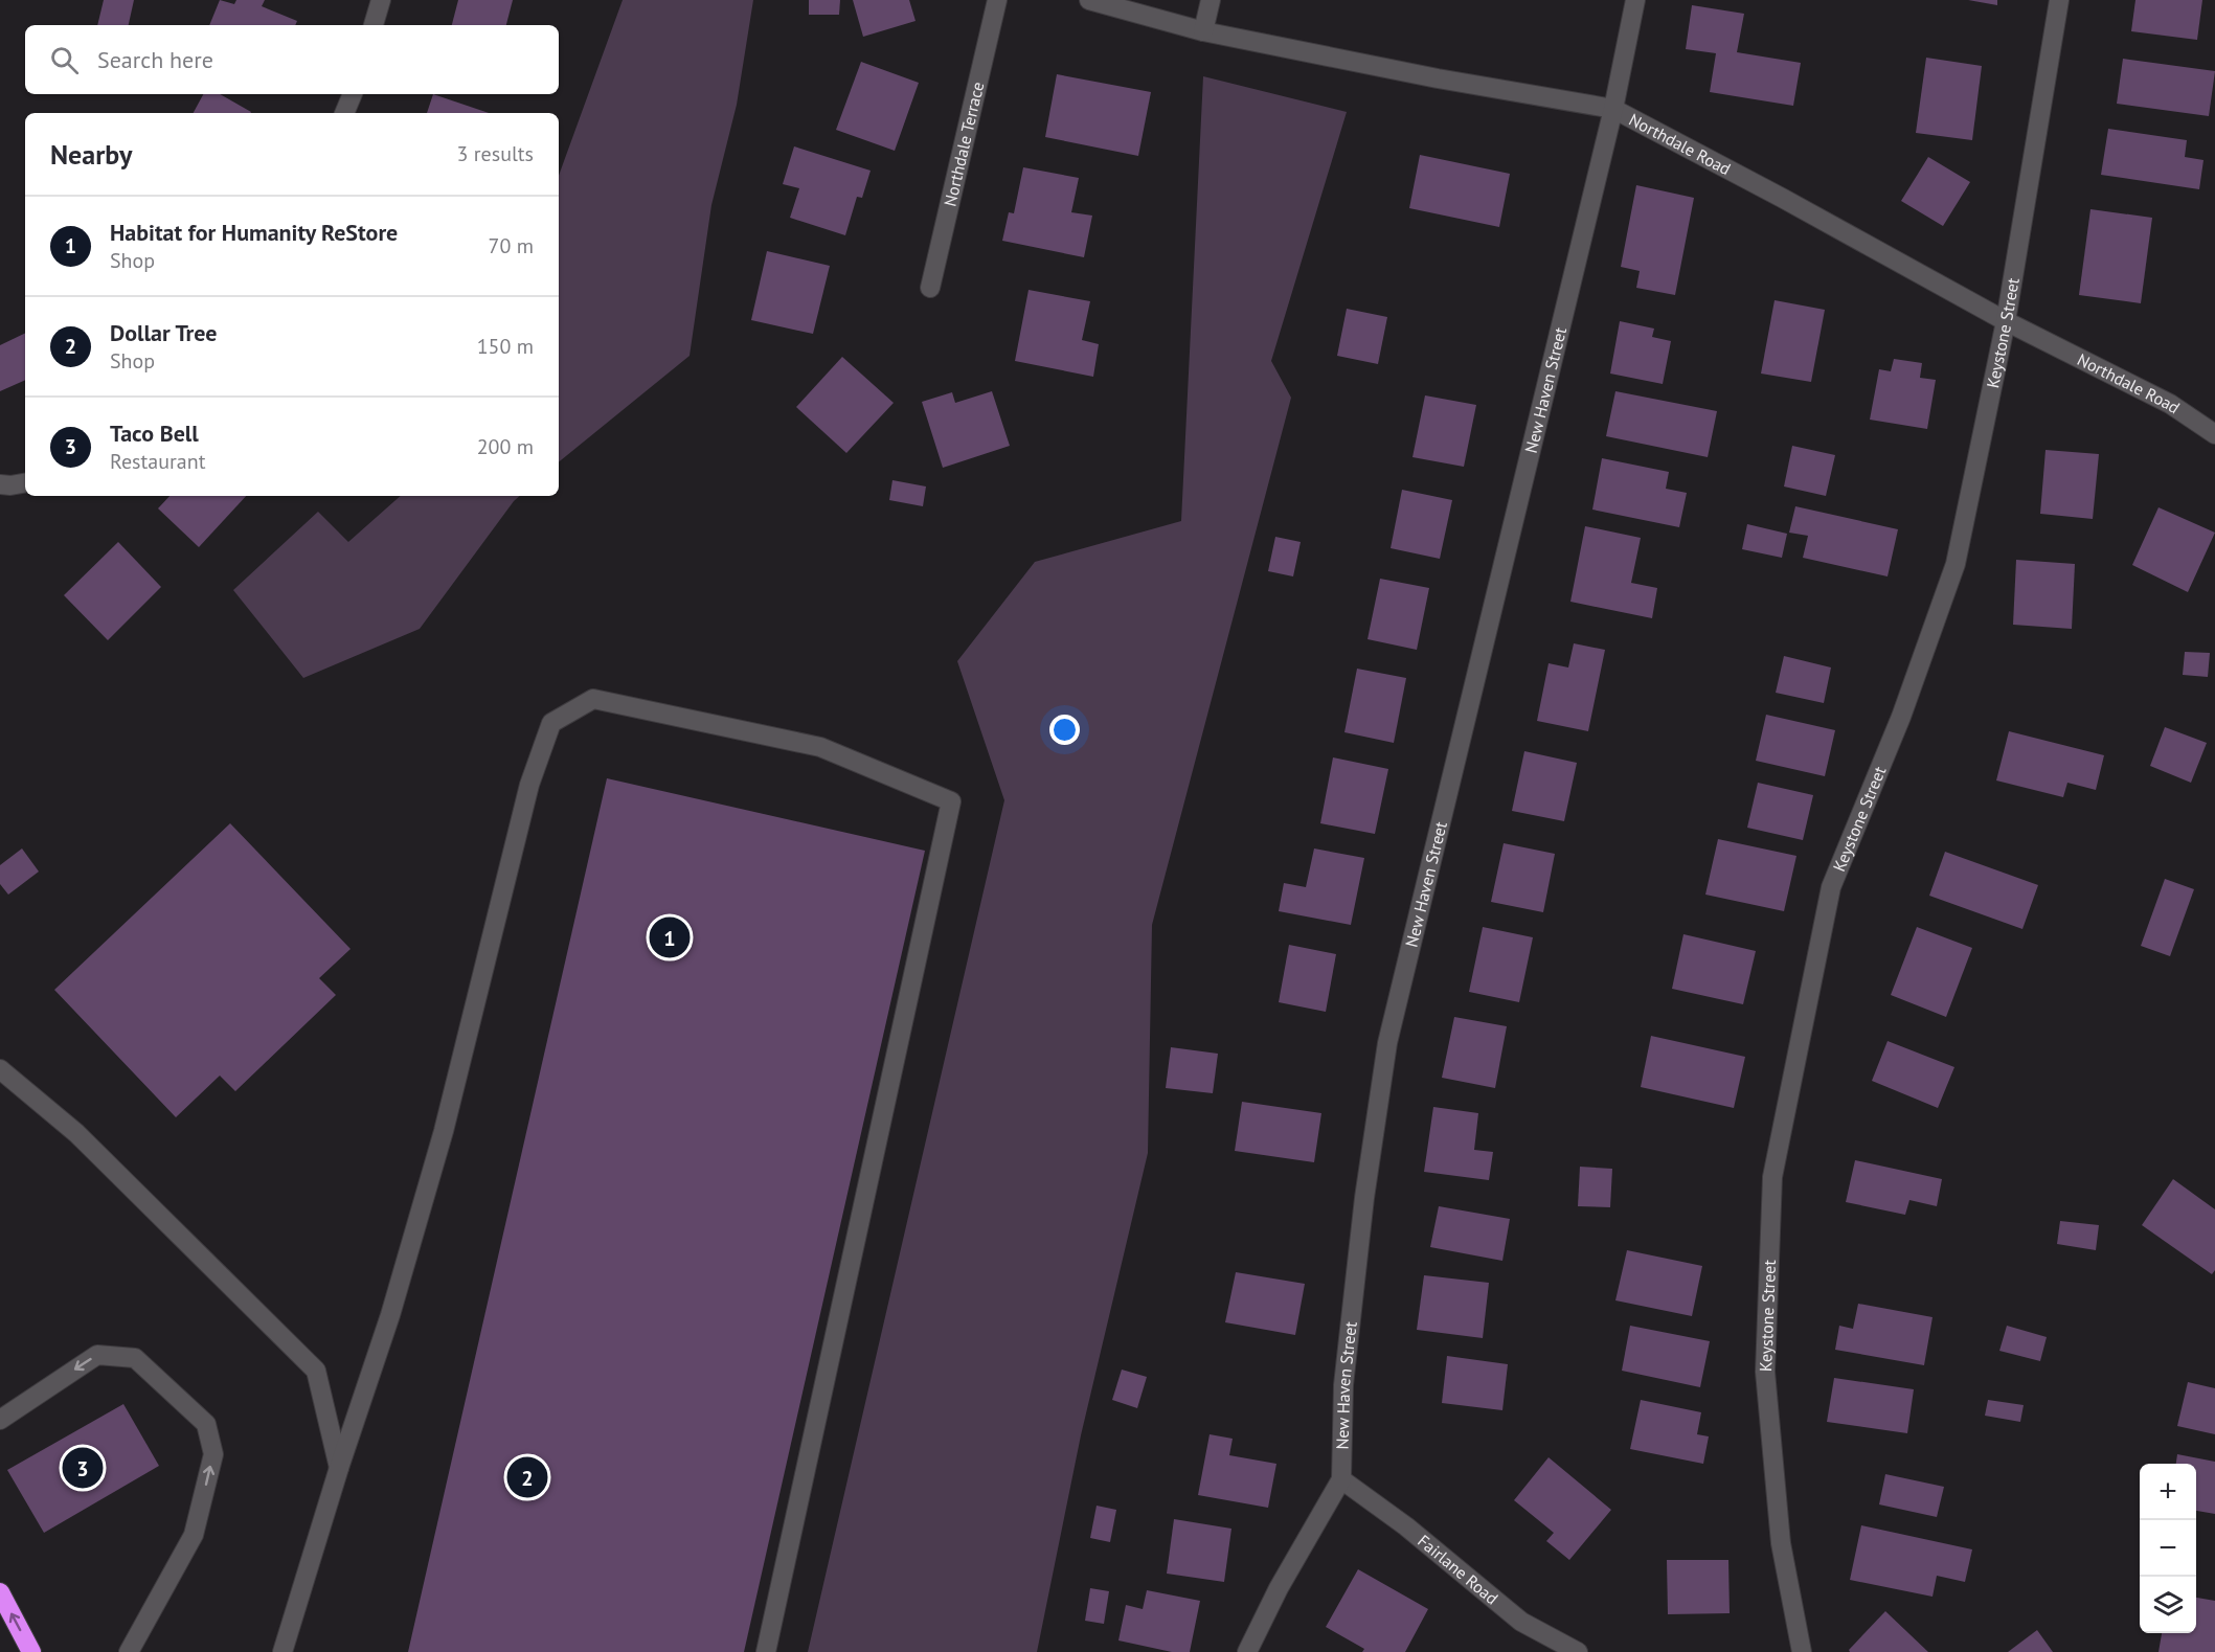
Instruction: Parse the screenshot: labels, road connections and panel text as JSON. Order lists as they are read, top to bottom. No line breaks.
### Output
{"streets":{"street":["Northdale Road","Northdale Terrace","Keystone Street","New Haven Street","Fairlane Road"]},"crossings":[["Northdale Road","Keystone Street"],["Northdale Road","New Haven Street"],["New Haven Street","Fairlane Road"]],"page":{"search":"Search here","heading":["Nearby","3 results"],"list":[{"mark":"1","name":"Habitat for Humanity ReStore","note":"Shop","value":"70 m"},{"mark":"2","name":"Dollar Tree","note":"Shop","value":"150 m"},{"mark":"3","name":"Taco Bell","note":"Restaurant","value":"200 m"}],"pins":["1","3","2"],"map_buttons":["+","−"]}}
